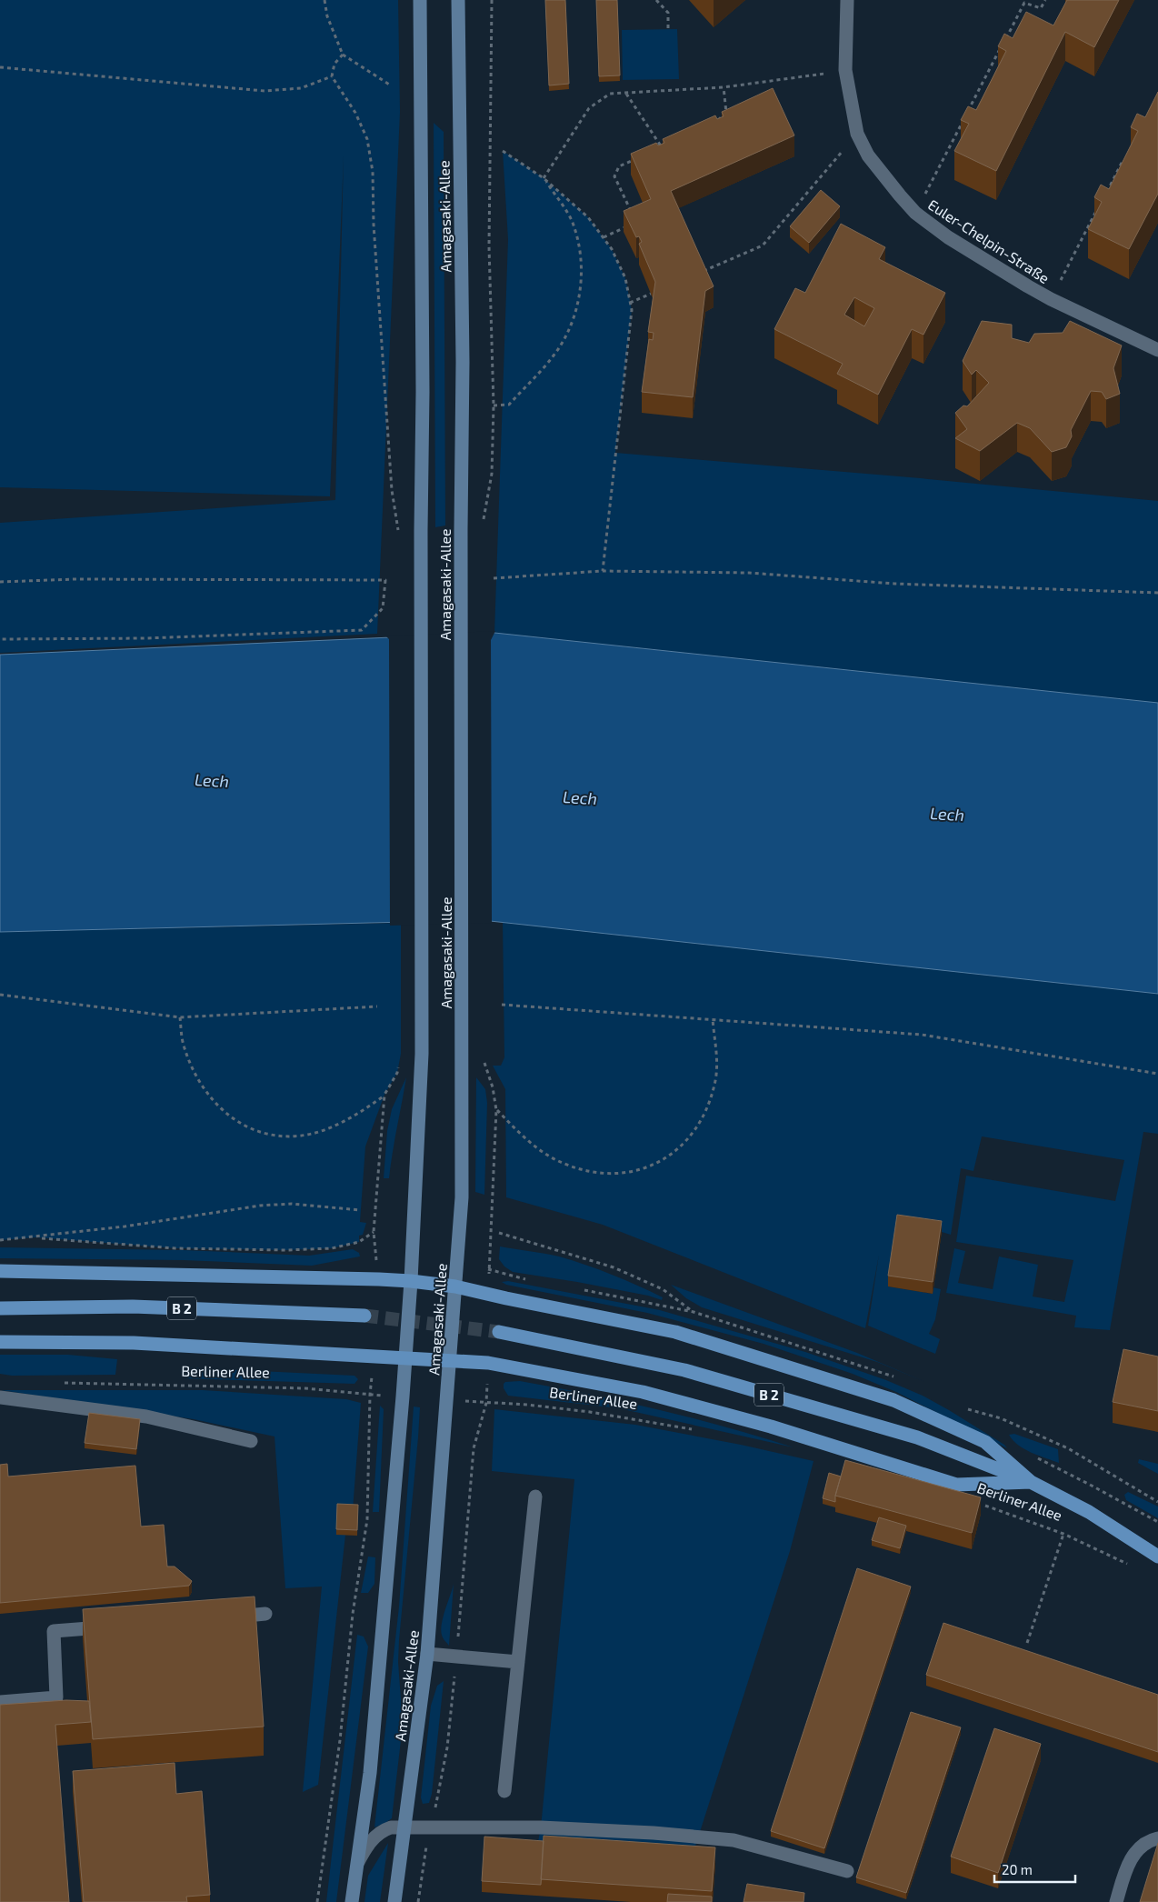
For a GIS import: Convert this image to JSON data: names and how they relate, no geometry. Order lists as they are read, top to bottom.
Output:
{
  "streets": {
    "main road": ["Amagasaki-Allee", "B 2", "Berliner Allee"],
    "street": ["Euler-Chelpin-Straße"]
  },
  "crossings": [
    ["Amagasaki-Allee", "Berliner Allee"]
  ],
  "water": ["Lech"],
  "scale_bar": "20 m"
}
